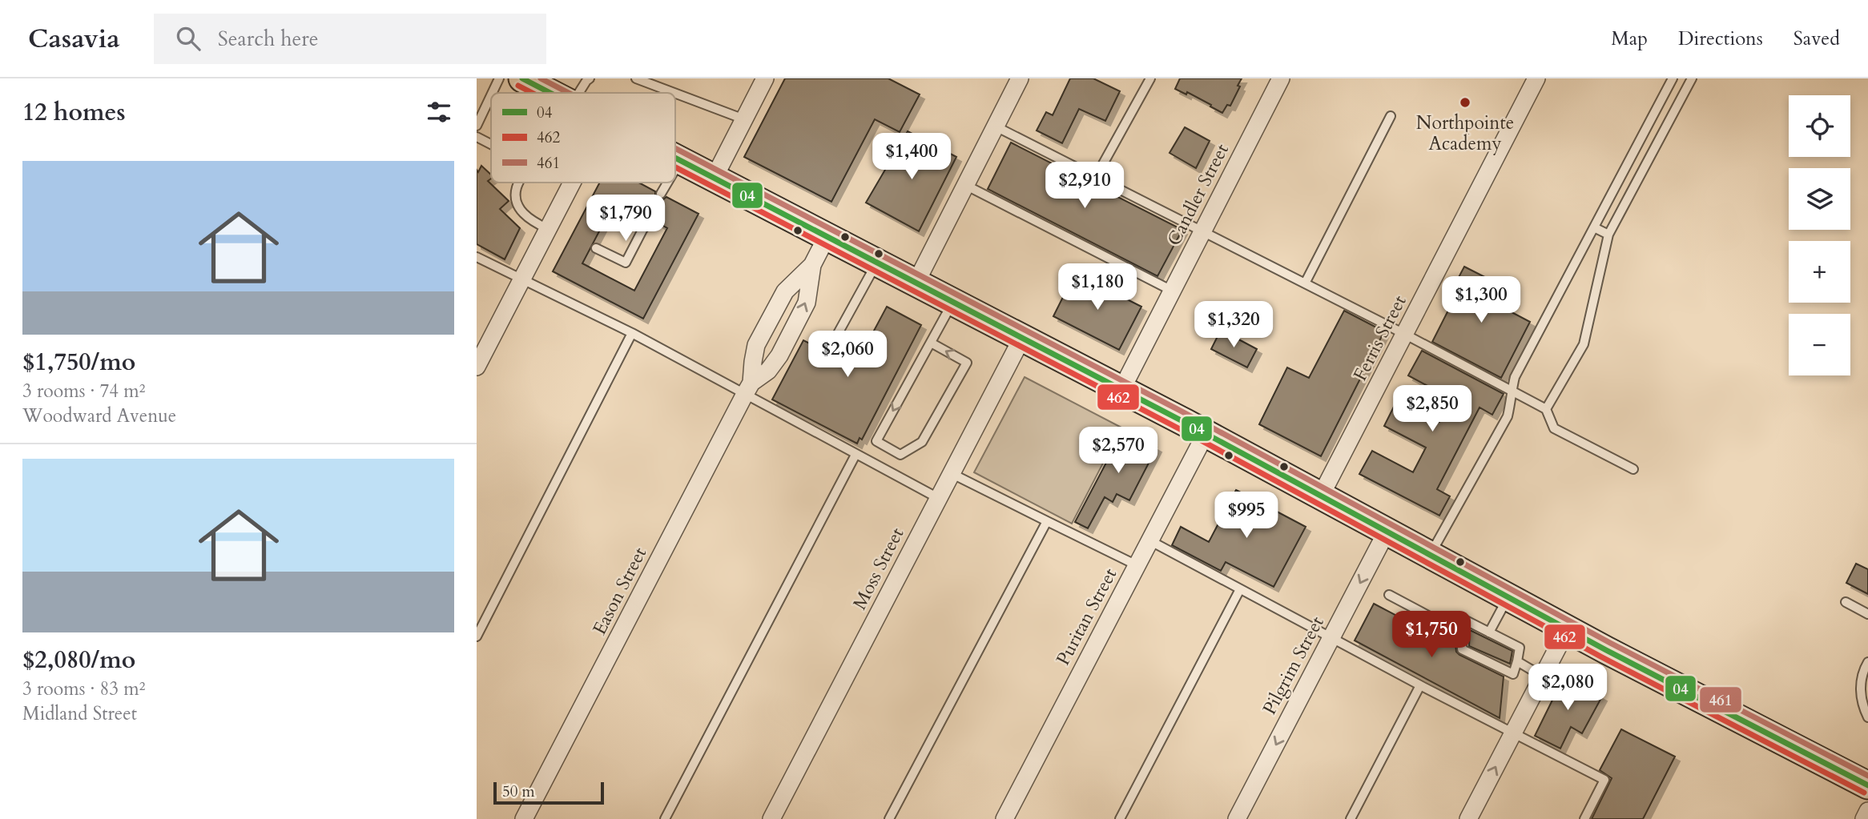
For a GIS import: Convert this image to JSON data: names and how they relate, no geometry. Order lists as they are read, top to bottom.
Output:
{
  "streets": {
    "street": [
      "Candler Street",
      "Ferris Street",
      "Moss Street",
      "Eason Street",
      "Puritan Street",
      "Pilgrim Street"
    ]
  },
  "one_way": ["Pilgrim Street"],
  "places": ["Northpointe Academy"],
  "lines": ["transit line 04", "transit line 461", "transit line 462"],
  "legend": ["04", "462", "461"],
  "scale_bar": "50 m",
  "page": {
    "header": "Casavia",
    "search": "Search here",
    "nav": ["Map", "Directions", "Saved"],
    "heading": "12 homes",
    "map_buttons": ["+", "−"],
    "price": [
      "$1,400",
      "$2,910",
      "$1,790",
      "$1,180",
      "$1,300",
      "$1,320",
      "$2,060",
      "$2,850",
      "$2,570",
      "$995",
      "$1,750",
      "$2,080"
    ],
    "list": [
      {
        "name": "$1,750/mo",
        "note": "3 rooms · 74 m² · Woodward Avenue"
      },
      {
        "name": "$2,080/mo",
        "note": "3 rooms · 83 m² · Midland Street"
      }
    ],
    "scale": "50 m"
  }
}
